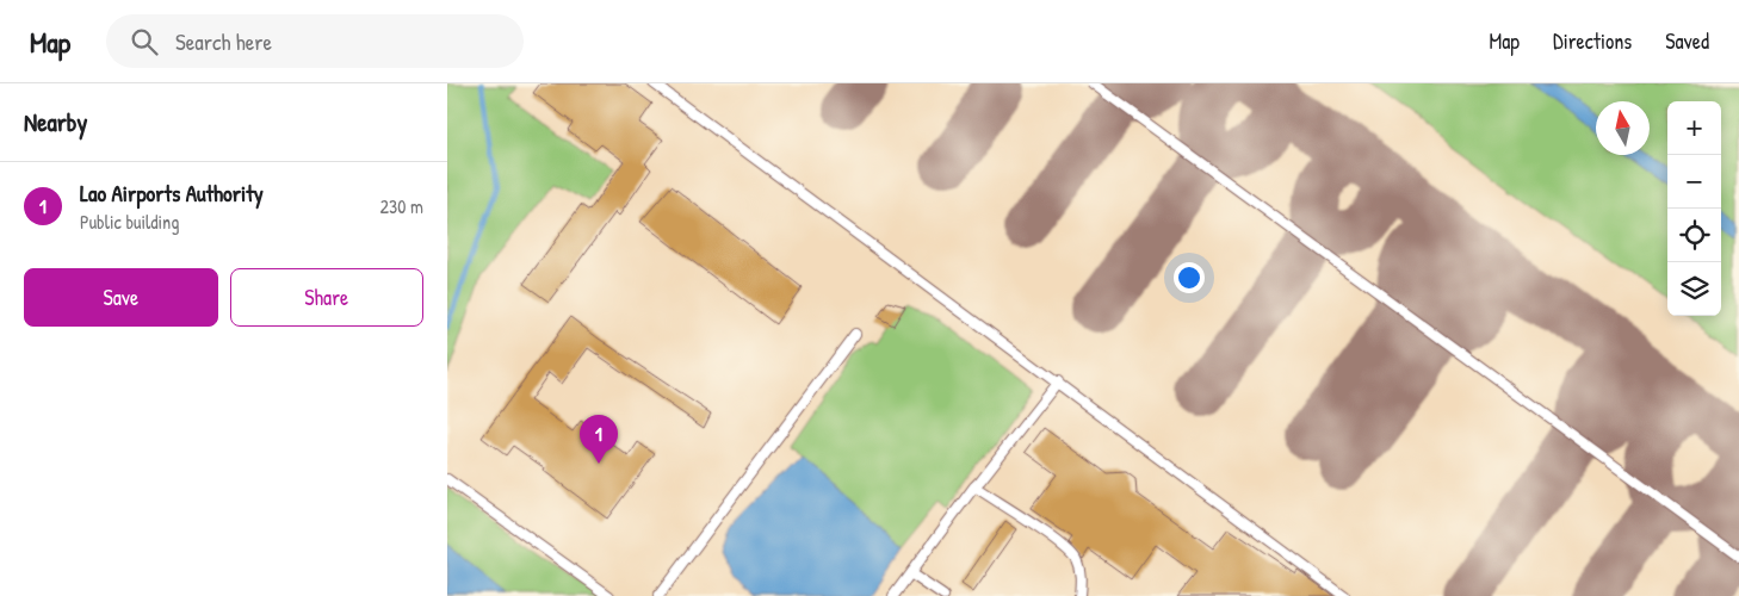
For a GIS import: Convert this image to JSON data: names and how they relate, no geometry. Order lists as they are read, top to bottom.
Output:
{
  "north": "top",
  "page": {
    "header": "Map",
    "search": "Search here",
    "nav": ["Map", "Directions", "Saved"],
    "heading": "Nearby",
    "map_buttons": ["+", "−"],
    "list": [
      {
        "mark": "1",
        "name": "Lao Airports Authority",
        "note": "Public building",
        "value": "230 m"
      }
    ],
    "buttons": ["Save", "Share"],
    "pins": "1"
  }
}
